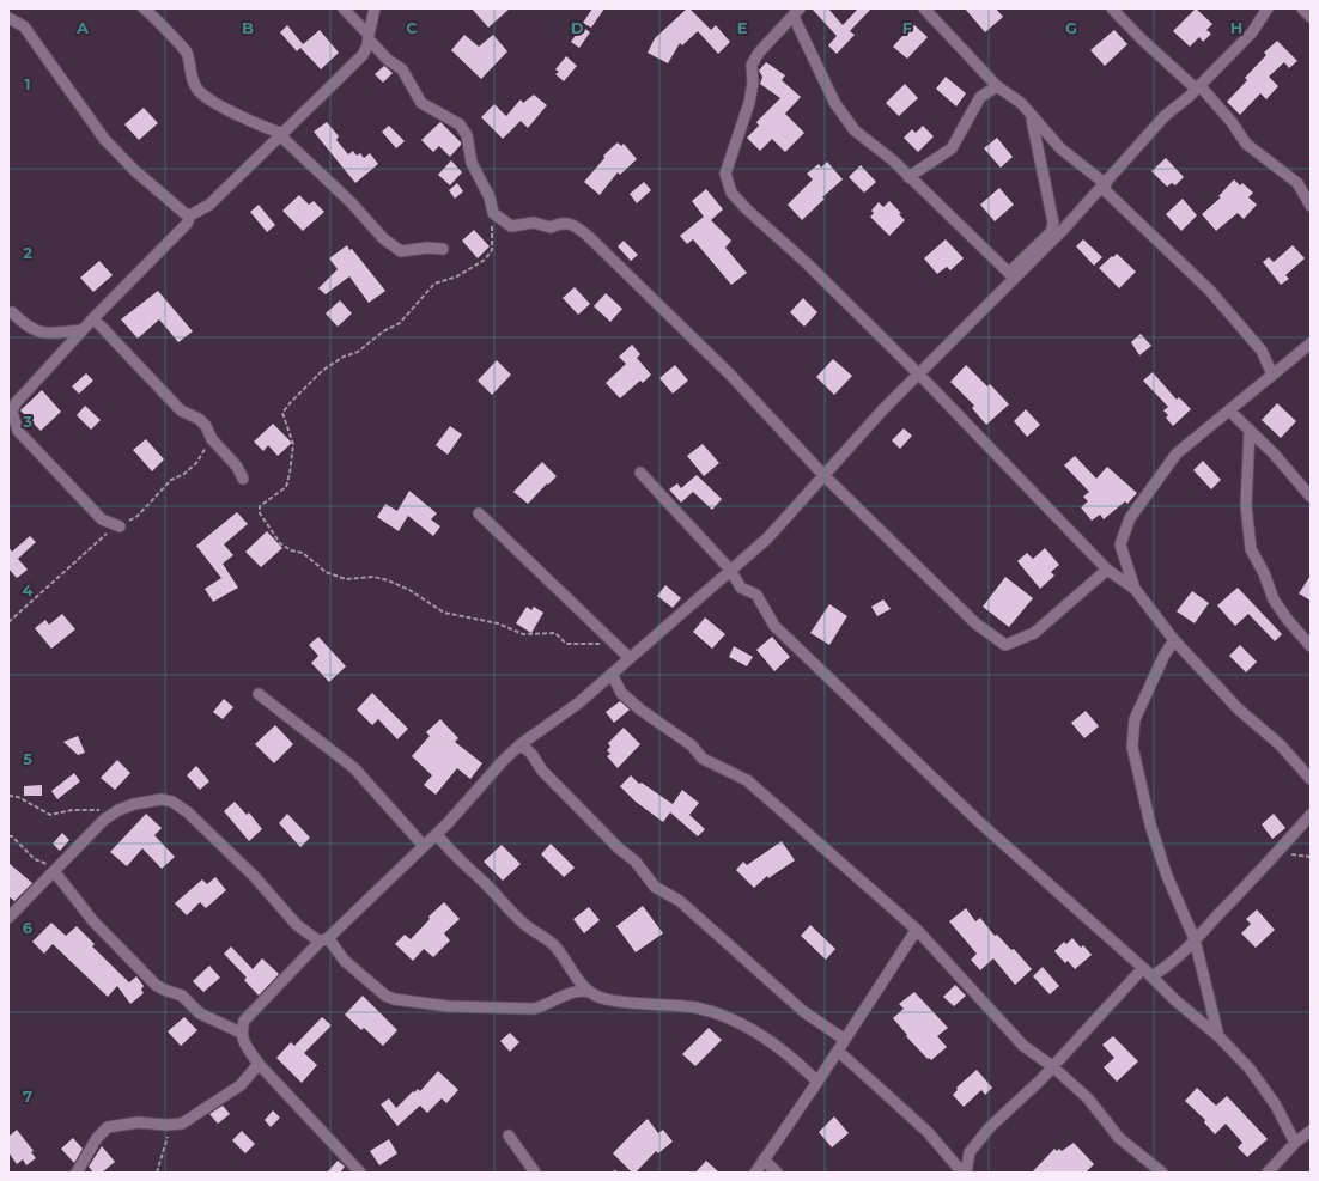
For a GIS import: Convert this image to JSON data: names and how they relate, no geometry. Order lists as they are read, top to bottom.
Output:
{
  "grid": {
    "columns": [
      "A",
      "B",
      "C",
      "D",
      "E",
      "F",
      "G",
      "H"
    ],
    "rows": [
      "1",
      "2",
      "3",
      "4",
      "5",
      "6",
      "7"
    ]
  }
}
